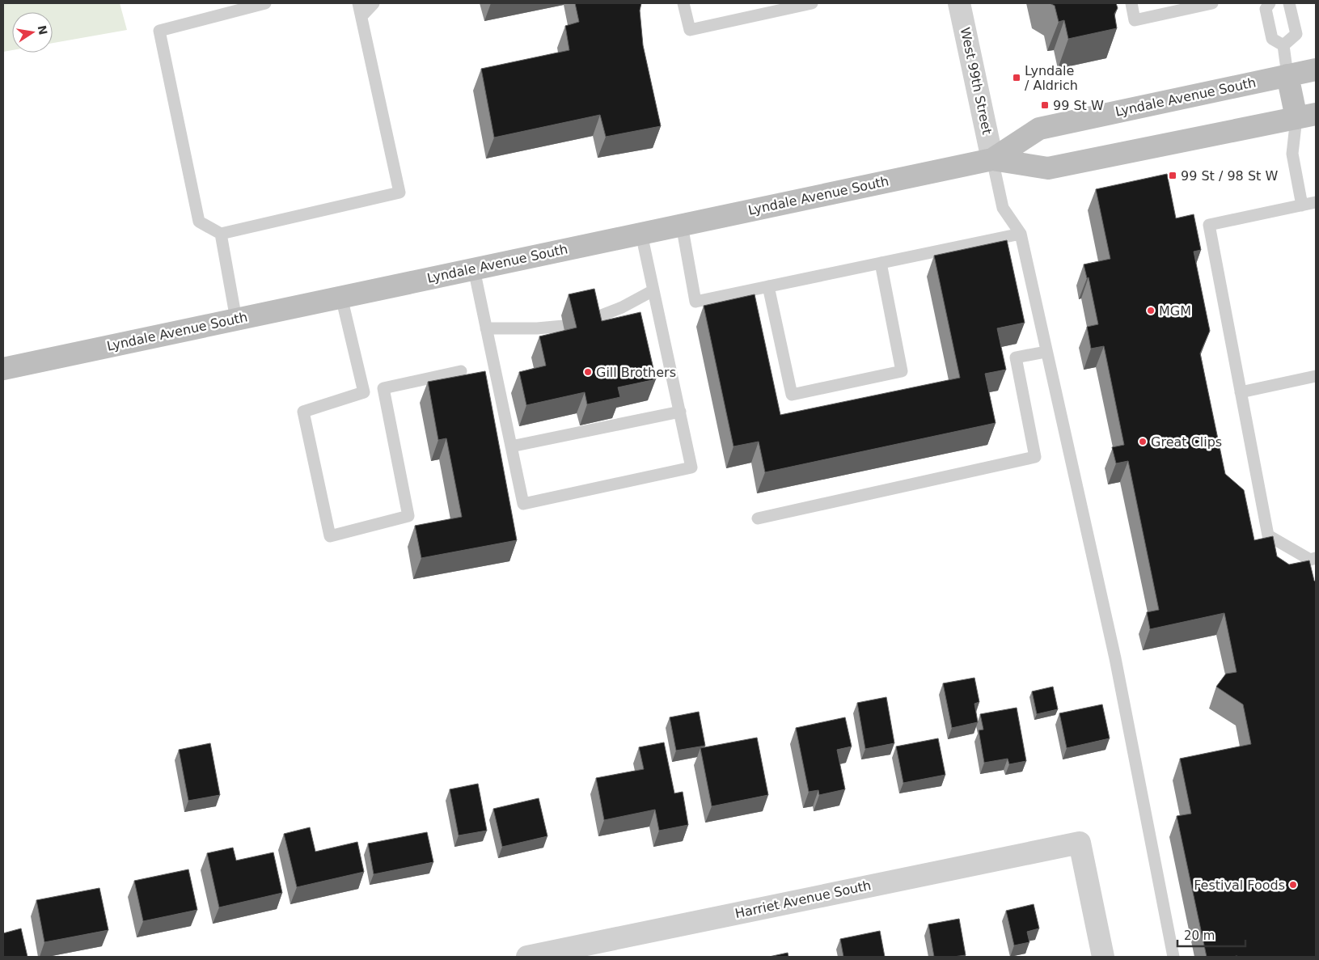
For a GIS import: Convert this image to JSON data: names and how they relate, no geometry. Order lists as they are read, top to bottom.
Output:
{
  "streets": {
    "street": ["West 99th Street", "Lyndale Avenue South", "Harriet Avenue South"]
  },
  "crossings": [
    ["West 99th Street", "Lyndale Avenue South"]
  ],
  "places": {
    "transit": ["Lyndale / Aldrich", "99 St W", "99 St / 98 St W"],
    "other": [
      "MGM",
      "Gill Brothers",
      "Great Clips",
      "Festival Foods"
    ]
  },
  "scale_bar": "20 m",
  "north": "right"
}
